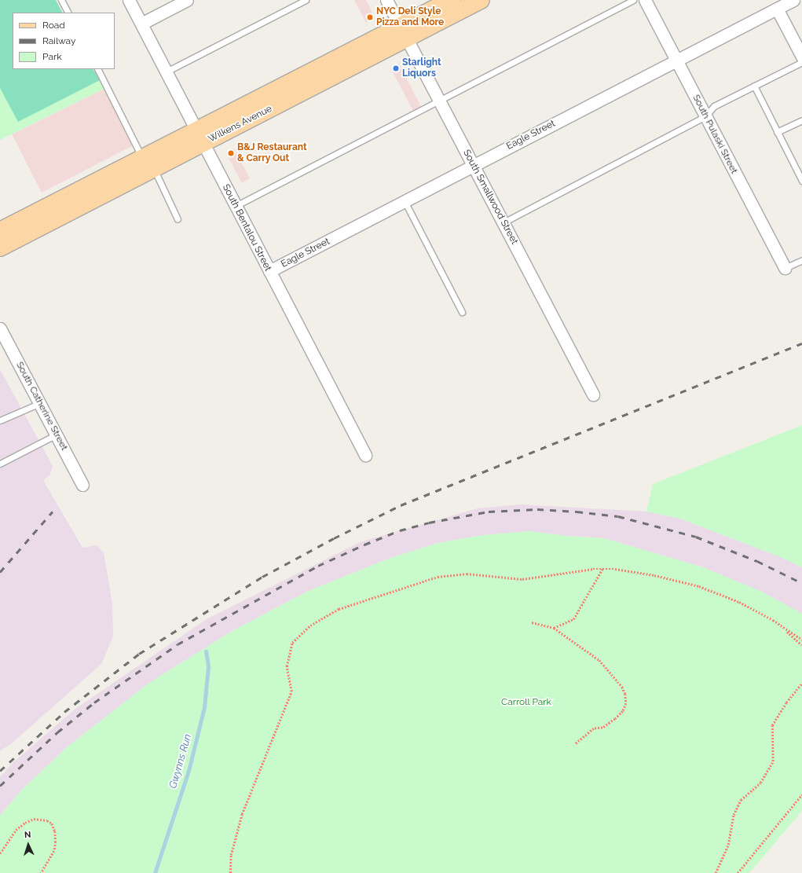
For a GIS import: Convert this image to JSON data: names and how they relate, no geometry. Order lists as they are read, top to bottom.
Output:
{
  "streets": {
    "main road": ["Wilkens Avenue"],
    "street": [
      "South Pulaski Street",
      "Eagle Street",
      "South Smallwood Street",
      "South Bentalou Street",
      "South Catherine Street"
    ]
  },
  "crossings": [
    ["Wilkens Avenue", "South Smallwood Street"],
    ["Wilkens Avenue", "South Bentalou Street"],
    ["South Pulaski Street", "Eagle Street"],
    ["Eagle Street", "South Smallwood Street"],
    ["Eagle Street", "South Bentalou Street"]
  ],
  "water": ["Gwynns Run"],
  "parks": ["Carroll Park"],
  "places": ["NYC Deli Style Pizza and More", "Starlight Liquors", "B&J Restaurant & Carry Out"],
  "legend": ["Road", "Railway", "Park"],
  "north": "top"
}
